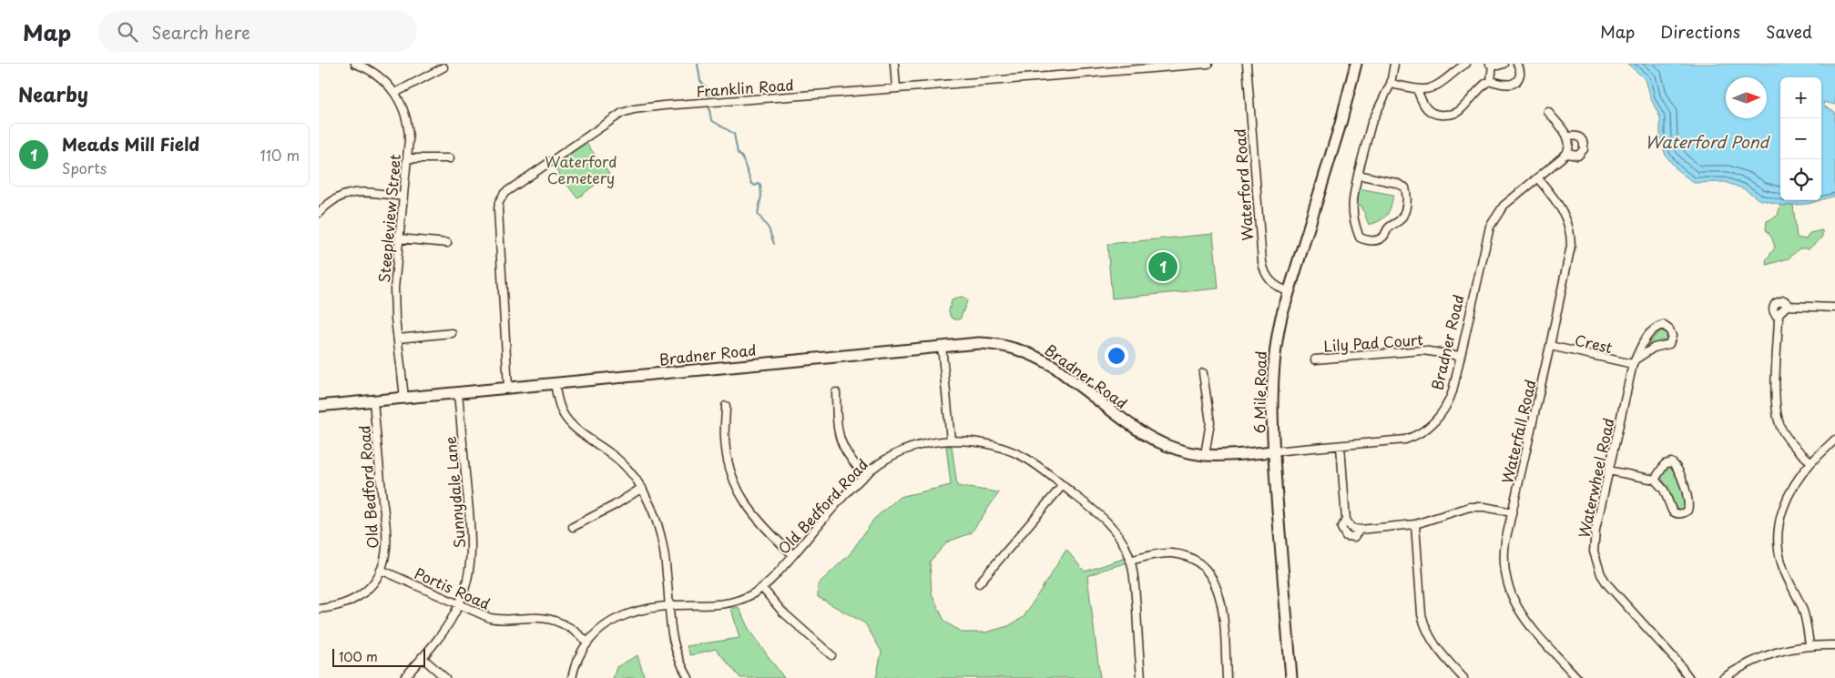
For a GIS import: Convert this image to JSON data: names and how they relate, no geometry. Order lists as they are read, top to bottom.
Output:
{
  "streets": {
    "street": [
      "Franklin Road",
      "Waterford Road",
      "Steepleview Street",
      "Lily Pad Court",
      "Bradner Road",
      "Crest",
      "6 Mile Road",
      "Waterfall Road",
      "Waterwheel Road",
      "Old Bedford Road",
      "Sunnydale Lane",
      "Portis Road"
    ]
  },
  "crossings": [
    ["Franklin Road", "Bradner Road"],
    ["Waterford Road", "6 Mile Road"],
    ["Steepleview Street", "Bradner Road"],
    ["Lily Pad Court", "Bradner Road"],
    ["Bradner Road", "6 Mile Road"],
    ["Bradner Road", "Waterfall Road"],
    ["Bradner Road", "Old Bedford Road"],
    ["Bradner Road", "Sunnydale Lane"],
    ["Crest", "Waterfall Road"],
    ["Crest", "Waterwheel Road"],
    ["Old Bedford Road", "Portis Road"],
    ["Sunnydale Lane", "Portis Road"]
  ],
  "water": ["Waterford Pond"],
  "parks": ["Waterford Cemetery"],
  "scale_bar": "100 m",
  "north": "right",
  "page": {
    "header": "Map",
    "search": "Search here",
    "nav": ["Map", "Directions", "Saved"],
    "heading": "Nearby",
    "map_buttons": ["+", "−"],
    "list": [
      {
        "mark": "1",
        "name": "Meads Mill Field",
        "note": "Sports",
        "value": "110 m"
      }
    ],
    "pins": "1",
    "scale": "100 m"
  }
}
